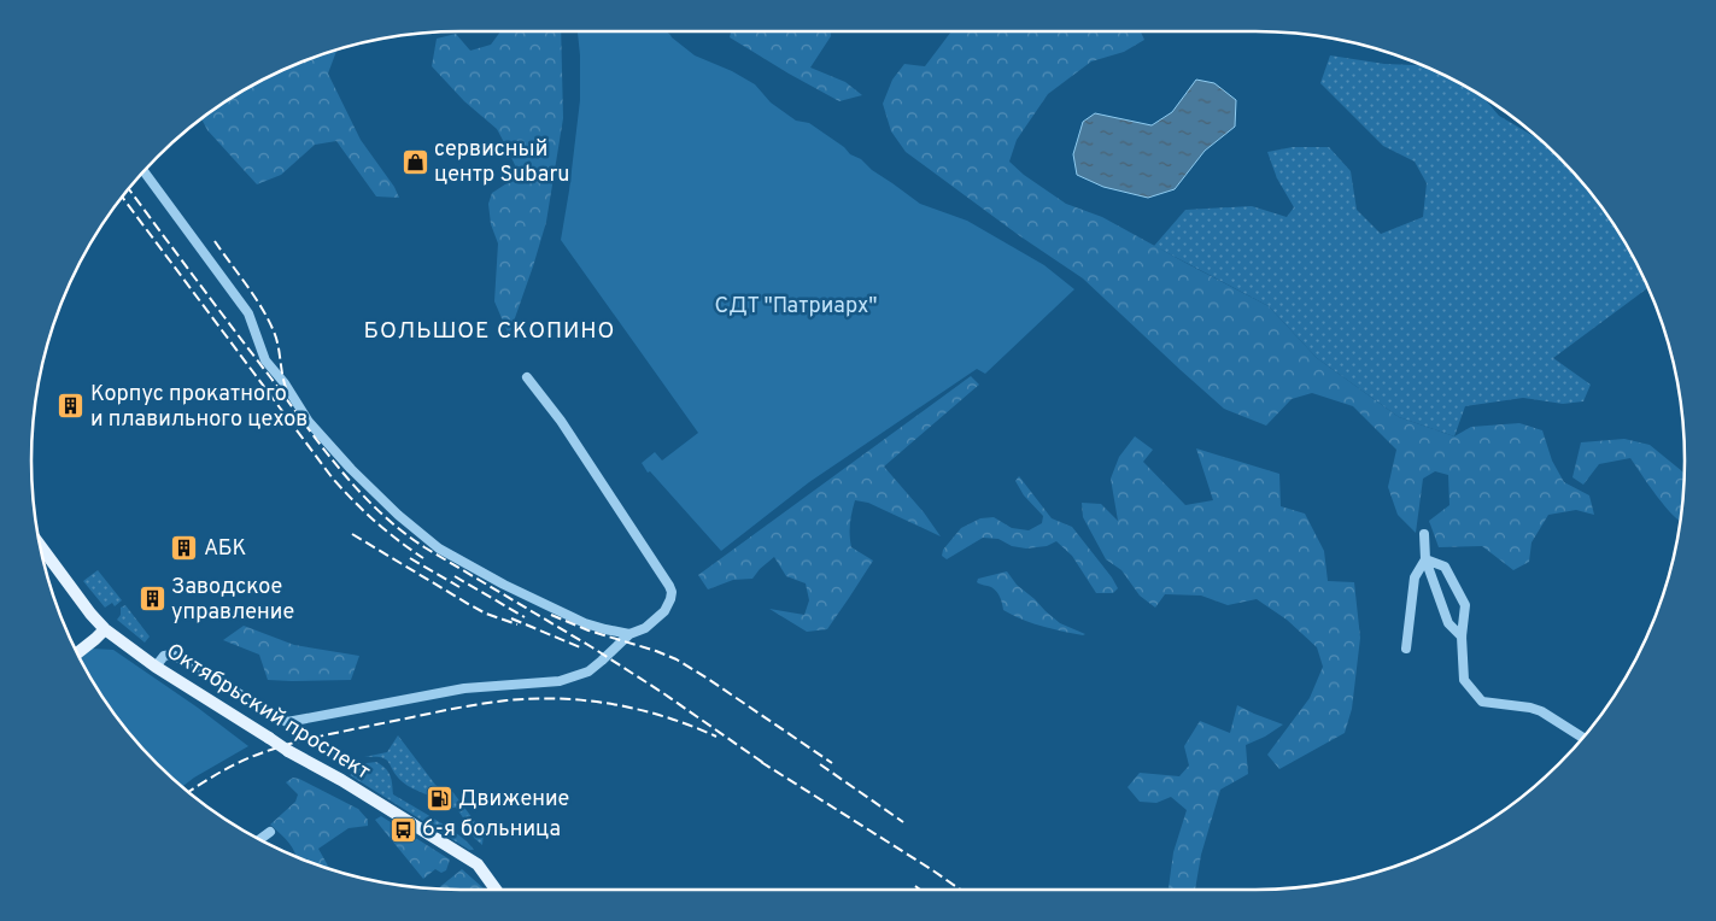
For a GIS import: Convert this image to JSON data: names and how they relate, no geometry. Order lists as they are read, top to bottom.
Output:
{
  "streets": {
    "main road": ["Октябрьский проспект"]
  },
  "districts": ["БОЛЬШОЕ СКОПИНО"],
  "parks": ["СДТ \"Патриарх\""],
  "places": {
    "shop": ["сервисный центр Subaru"],
    "building": ["Корпус прокатного и плавильного цехов", "АБК", "Заводское управление"],
    "fuel station": ["Движение"],
    "bus stop": ["6-я больница"]
  }
}
